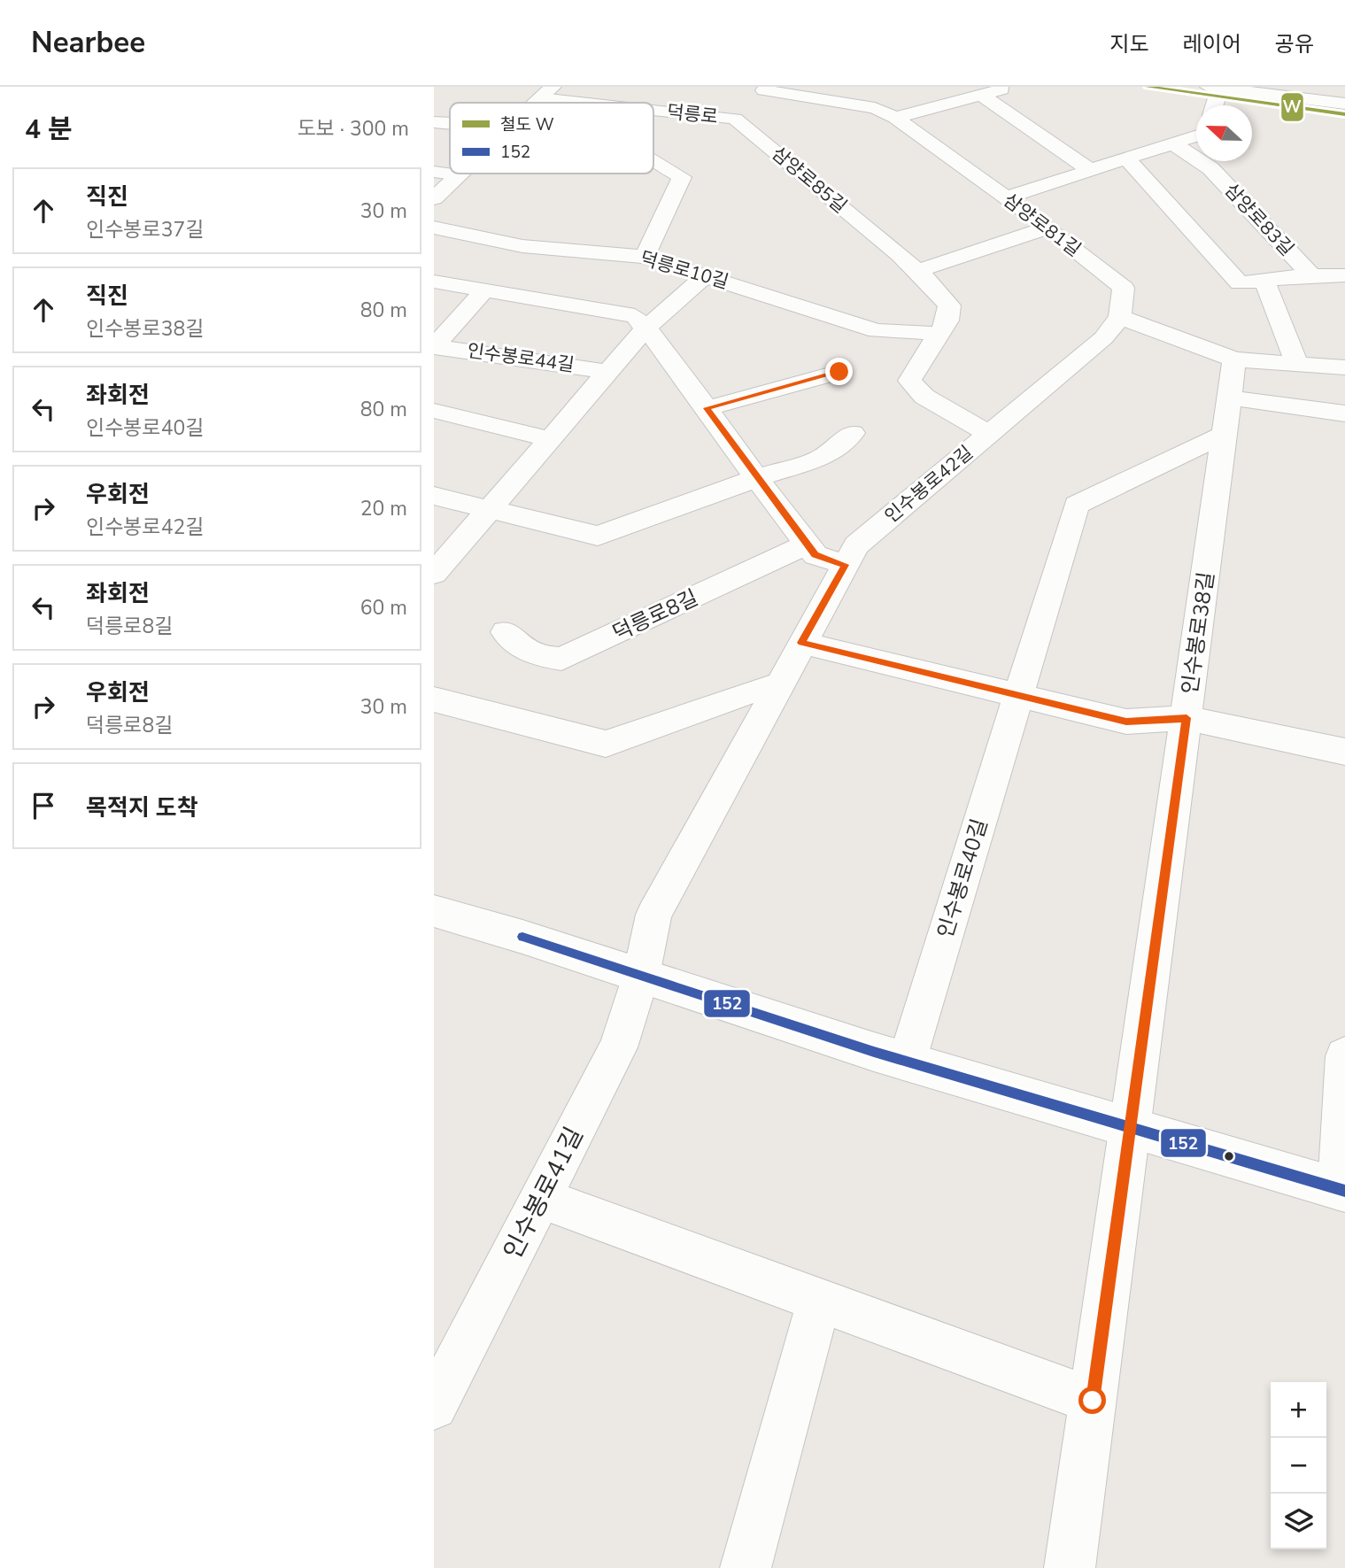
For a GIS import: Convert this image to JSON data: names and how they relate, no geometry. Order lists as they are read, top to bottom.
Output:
{
  "streets": {
    "street": [
      "덕릉로",
      "삼양로85길",
      "삼양로83길",
      "삼양로81길",
      "덕릉로10길",
      "인수봉로44길",
      "인수봉로42길",
      "덕릉로8길",
      "인수봉로38길",
      "인수봉로40길",
      "인수봉로41길"
    ]
  },
  "crossings": [
    ["덕릉로", "삼양로85길"],
    ["삼양로85길", "인수봉로42길"],
    ["삼양로81길", "인수봉로42길"],
    ["덕릉로10길", "인수봉로44길"],
    ["인수봉로42길", "인수봉로41길"],
    ["인수봉로38길", "인수봉로40길"]
  ],
  "lines": ["rail line W", "transit line 152"],
  "legend": ["철도 W", "152"],
  "north": "left",
  "page": {
    "header": "Nearbee",
    "nav": ["지도", "레이어", "공유"],
    "heading": ["4 분", "도보 · 300 m"],
    "list": [
      ["직진", "인수봉로37길", "30 m"],
      ["직진", "인수봉로38길", "80 m"],
      ["좌회전", "인수봉로40길", "80 m"],
      ["우회전", "인수봉로42길", "20 m"],
      ["좌회전", "덕릉로8길", "60 m"],
      ["우회전", "덕릉로8길", "30 m"],
      "목적지 도착"
    ],
    "map_buttons": ["+", "−"]
  }
}
